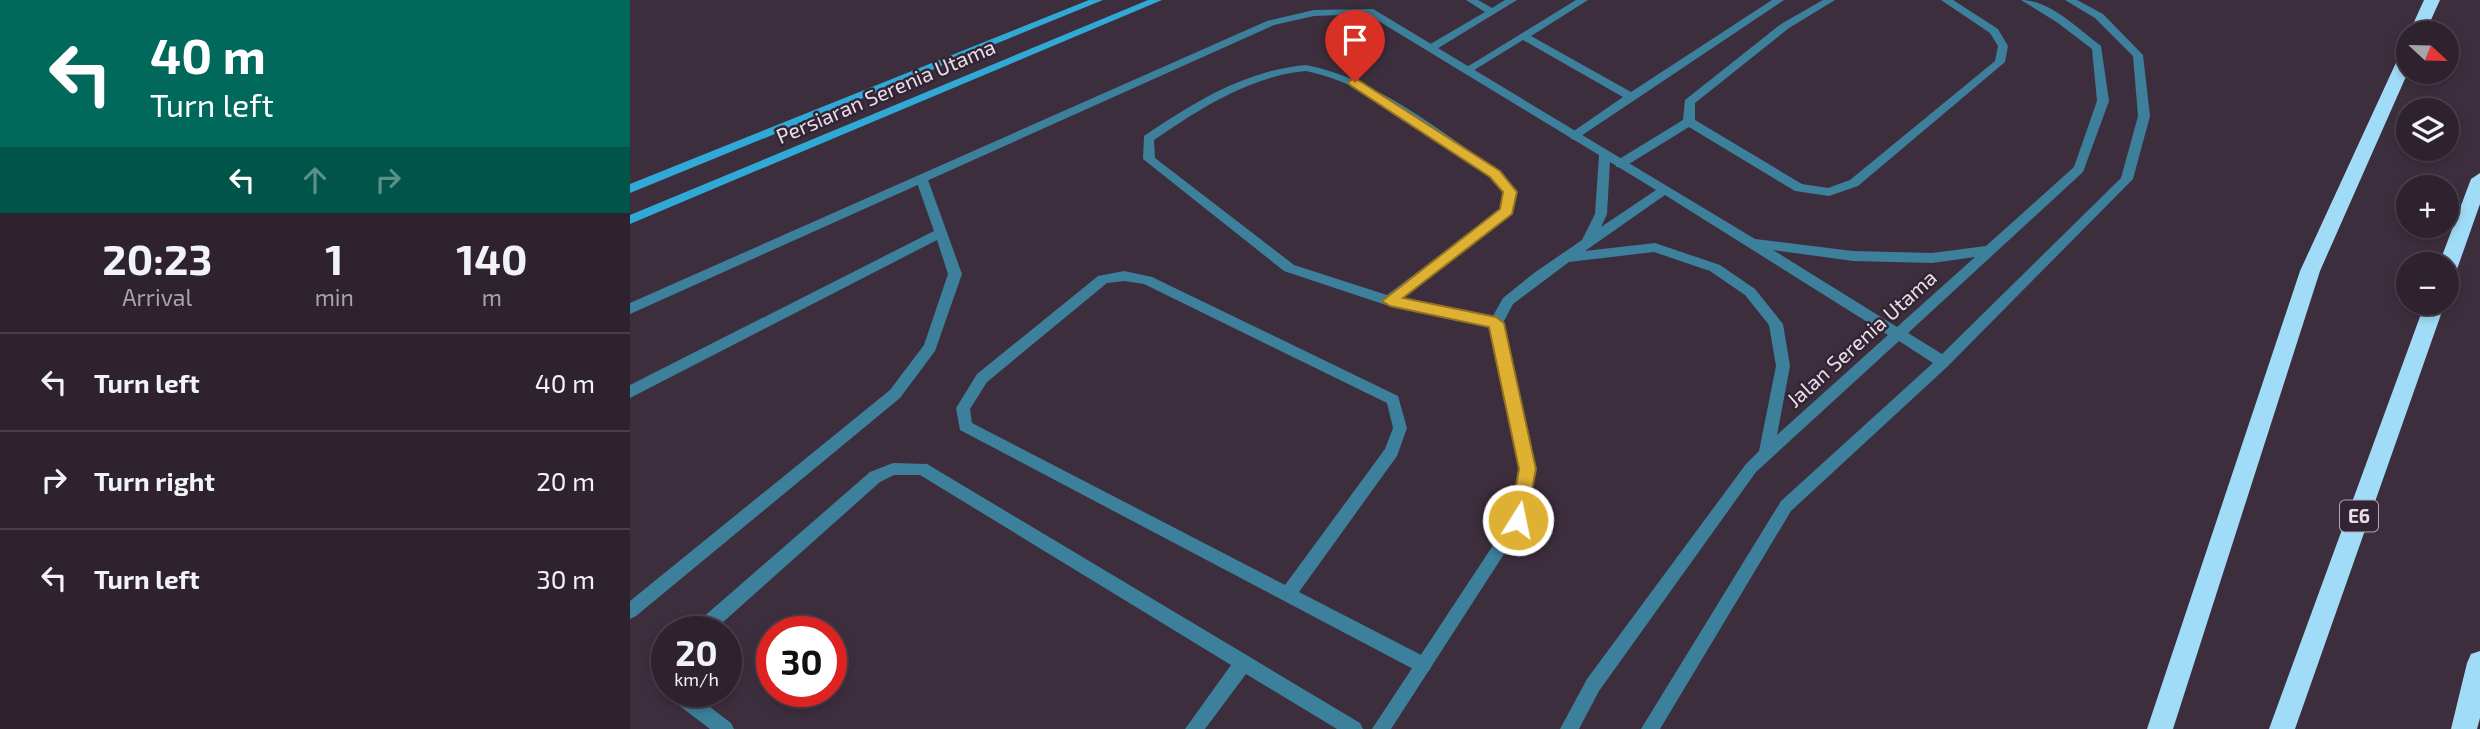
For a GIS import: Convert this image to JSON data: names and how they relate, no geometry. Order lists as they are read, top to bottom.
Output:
{
  "streets": {
    "highway": ["E6"],
    "street": ["Persiaran Serenia Utama", "Jalan Serenia Utama"]
  },
  "north": "right",
  "page": {
    "turn": ["40 m", "Turn left"],
    "map_buttons": ["+", "−"],
    "eta": [
      "20:23",
      "Arrival",
      "1",
      "min",
      "140",
      "m"
    ],
    "list": [
      {
        "name": "Turn left",
        "value": "40 m"
      },
      {
        "name": "Turn right",
        "value": "20 m"
      },
      {
        "name": "Turn left",
        "value": "30 m"
      }
    ],
    "speed": "20 km/h",
    "limit": "30"
  }
}
